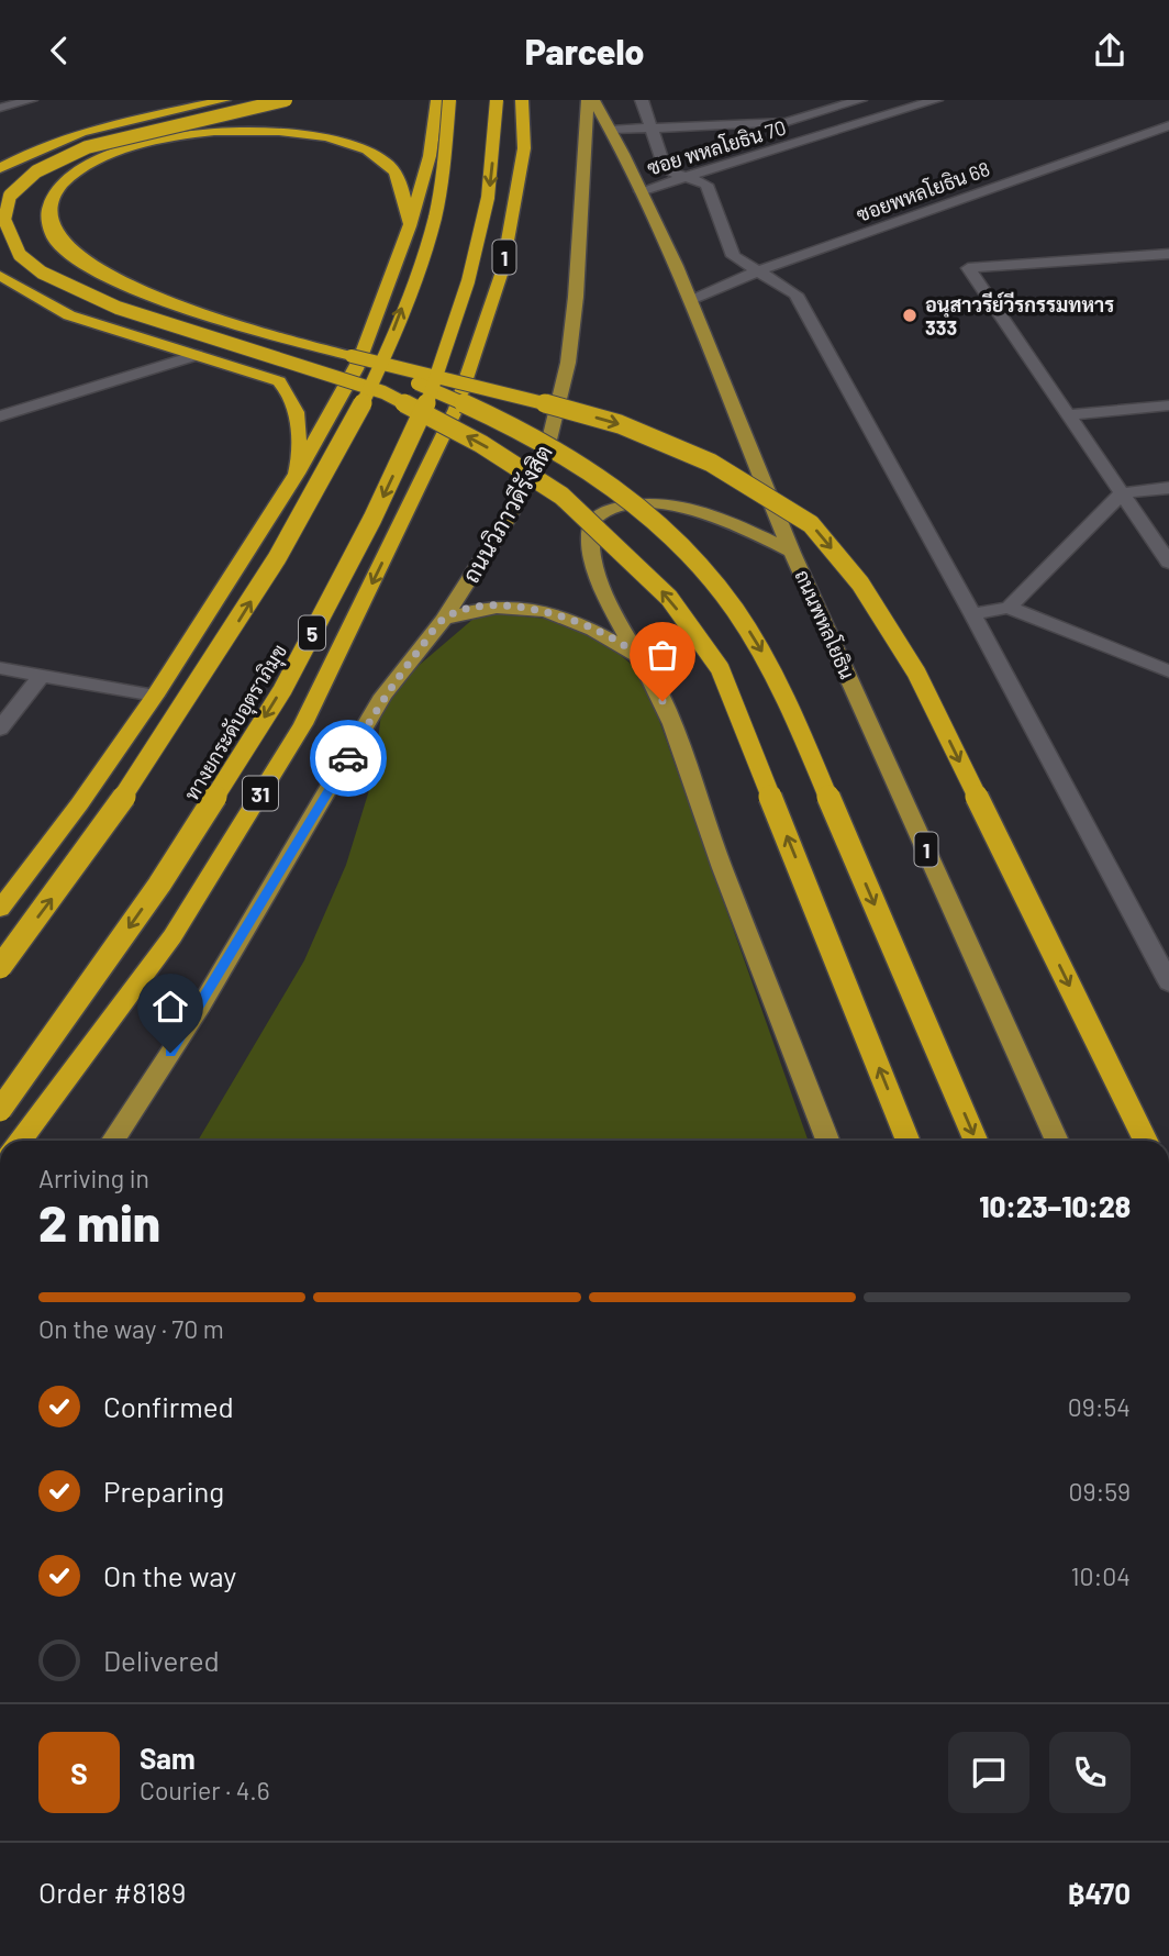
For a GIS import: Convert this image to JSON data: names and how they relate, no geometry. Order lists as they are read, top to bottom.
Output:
{
  "streets": {
    "highway": [
      "1",
      "5",
      "ทางยกระดับอุตราภิมุข",
      "31"
    ],
    "main road": ["ถนนวิภาวดีรังสิต", "ถนนพหลโยธิน"],
    "street": ["ซอย พหลโยธิน 70", "ซอยพหลโยธิน 68"]
  },
  "crossings": [
    ["ซอย พหลโยธิน 70", "ถนนพหลโยธิน"],
    ["ซอยพหลโยธิน 68", "ถนนพหลโยธิน"],
    ["1", "31"],
    ["ถนนวิภาวดีรังสิต", "ถนนพหลโยธิน"]
  ],
  "places": ["อนุสาวรีย์วีรกรรมทหาร 333"],
  "page": {
    "header": "Parcelo",
    "heading": ["2 min", "Arriving in", "10:23–10:28"],
    "panel": [
      "Sam",
      "Courier · 4.6",
      "Order #8189",
      "฿470"
    ],
    "bar": "On the way · 70 m",
    "list": [
      ["Confirmed", "09:54"],
      ["Preparing", "09:59"],
      ["On the way", "10:04"],
      "Delivered"
    ],
    "round": "S"
  }
}
